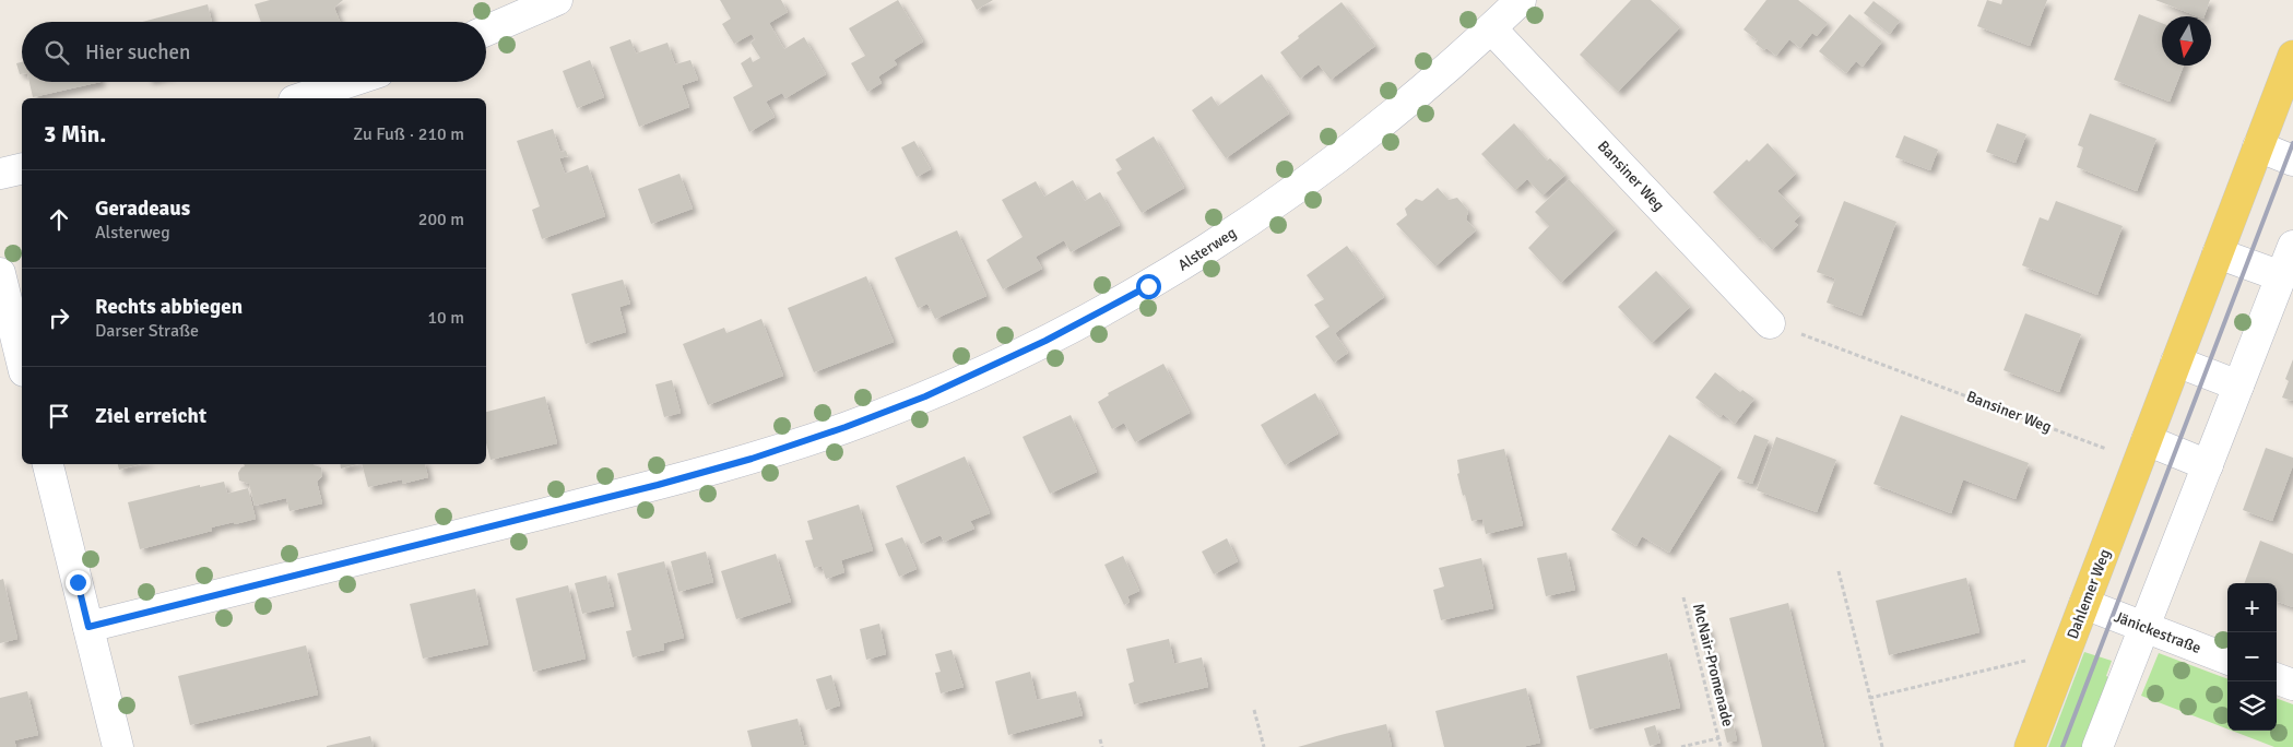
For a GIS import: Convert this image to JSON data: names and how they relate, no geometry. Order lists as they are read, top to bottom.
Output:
{
  "streets": {
    "main road": ["Dahlemer Weg"],
    "street": ["Bansiner Weg", "Alsterweg", "Jänickestraße"],
    "path": ["McNair-Promenade"]
  },
  "crossings": [
    ["Bansiner Weg", "Alsterweg"],
    ["Dahlemer Weg", "Jänickestraße"]
  ],
  "north": "bottom",
  "page": {
    "search": "Hier suchen",
    "heading": ["3 Min.", "Zu Fuß · 210 m"],
    "list": [
      ["Geradeaus", "Alsterweg", "200 m"],
      ["Rechts abbiegen", "Darser Straße", "10 m"],
      "Ziel erreicht"
    ],
    "map_buttons": ["+", "−"]
  }
}
